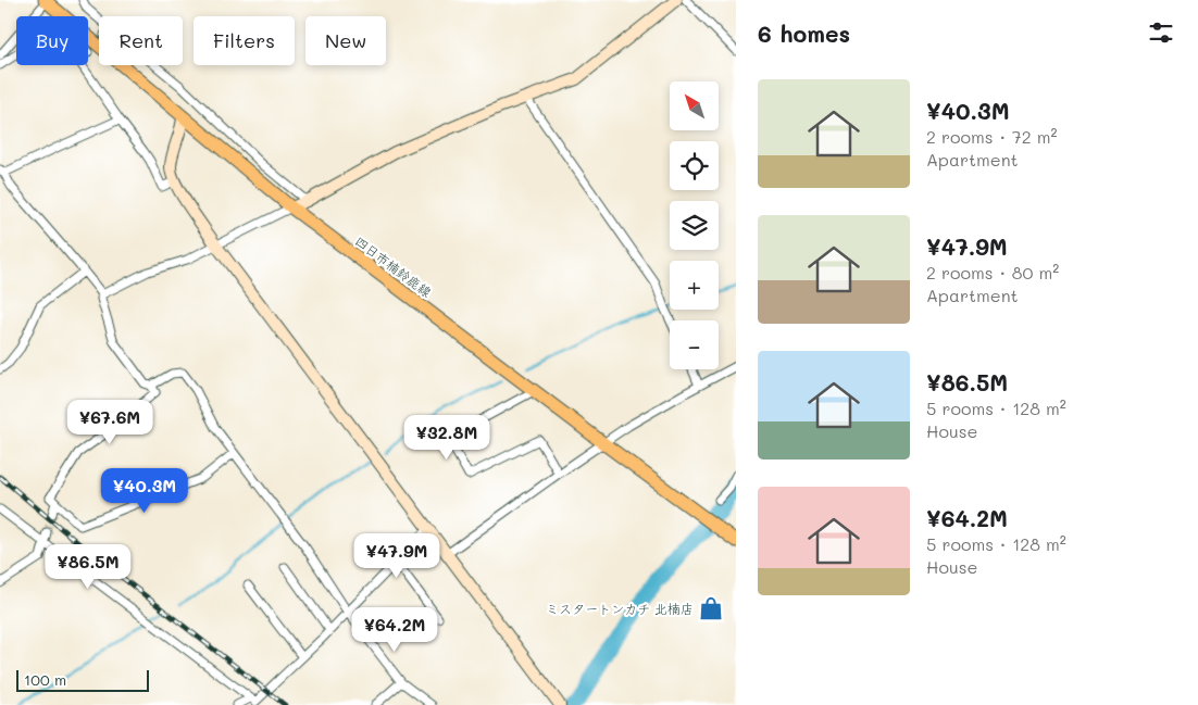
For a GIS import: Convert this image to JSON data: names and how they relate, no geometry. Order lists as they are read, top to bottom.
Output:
{
  "streets": {
    "main road": ["四日市楠鈴鹿線"]
  },
  "places": {
    "shop": ["ミスタートンカチ 北楠店"]
  },
  "scale_bar": "100 m",
  "north": "top left",
  "page": {
    "heading": "6 homes",
    "chip": [
      "Buy",
      "Rent",
      "Filters",
      "New"
    ],
    "list": [
      {
        "name": "¥40.3M",
        "note": "2 rooms · 72 m² · Apartment"
      },
      {
        "name": "¥47.9M",
        "note": "2 rooms · 80 m² · Apartment"
      },
      {
        "name": "¥86.5M",
        "note": "5 rooms · 128 m² · House"
      },
      {
        "name": "¥64.2M",
        "note": "5 rooms · 128 m² · House"
      }
    ],
    "map_buttons": ["+", "−"],
    "price": [
      "¥67.6M",
      "¥32.8M",
      "¥40.3M",
      "¥47.9M",
      "¥86.5M",
      "¥64.2M"
    ],
    "scale": "100 m"
  }
}
